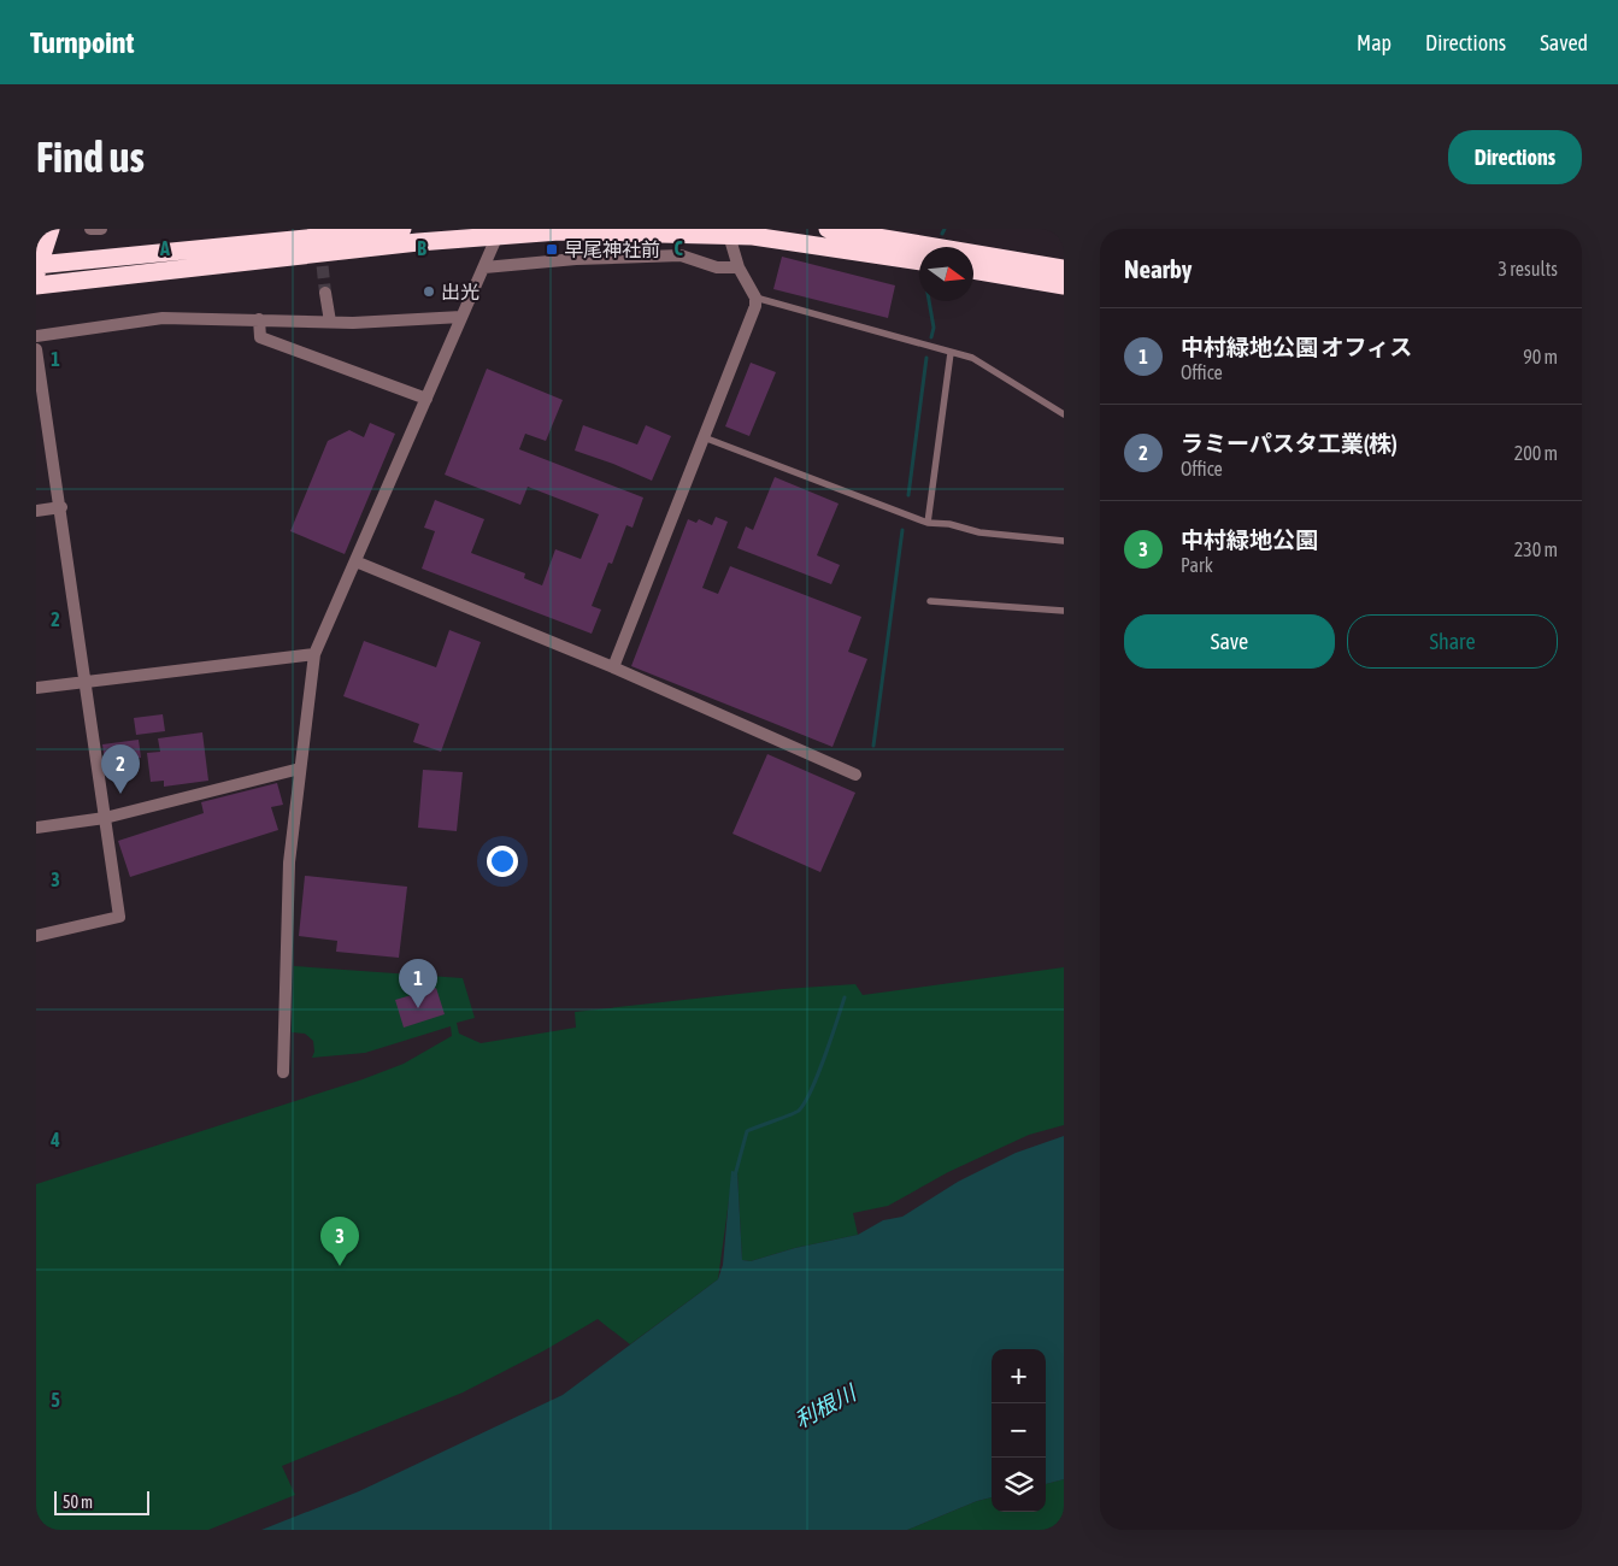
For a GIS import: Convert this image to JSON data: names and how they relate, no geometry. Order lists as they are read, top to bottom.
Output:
{
  "water": ["利根川"],
  "places": {
    "transit": ["早尾神社前"],
    "other": ["出光"]
  },
  "scale_bar": "50 m",
  "north": "right",
  "page": {
    "header": "Turnpoint",
    "nav": ["Map", "Directions", "Saved"],
    "buttons": [
      "Directions",
      ["Save", "Share"]
    ],
    "title": "Find us",
    "heading": ["Nearby", "3 results"],
    "list": [
      {
        "mark": "1",
        "name": "中村緑地公園 オフィス",
        "note": "Office",
        "value": "90 m"
      },
      {
        "mark": "2",
        "name": "ラミーパスタ工業(株)",
        "note": "Office",
        "value": "200 m"
      },
      {
        "mark": "3",
        "name": "中村緑地公園",
        "note": "Park",
        "value": "230 m"
      }
    ],
    "pins": ["2", "1", "3"],
    "map_buttons": ["+", "−"],
    "scale": "50 m"
  },
  "grid": {
    "columns": ["A", "B", "C"],
    "rows": [
      "1",
      "2",
      "3",
      "4",
      "5"
    ]
  }
}
